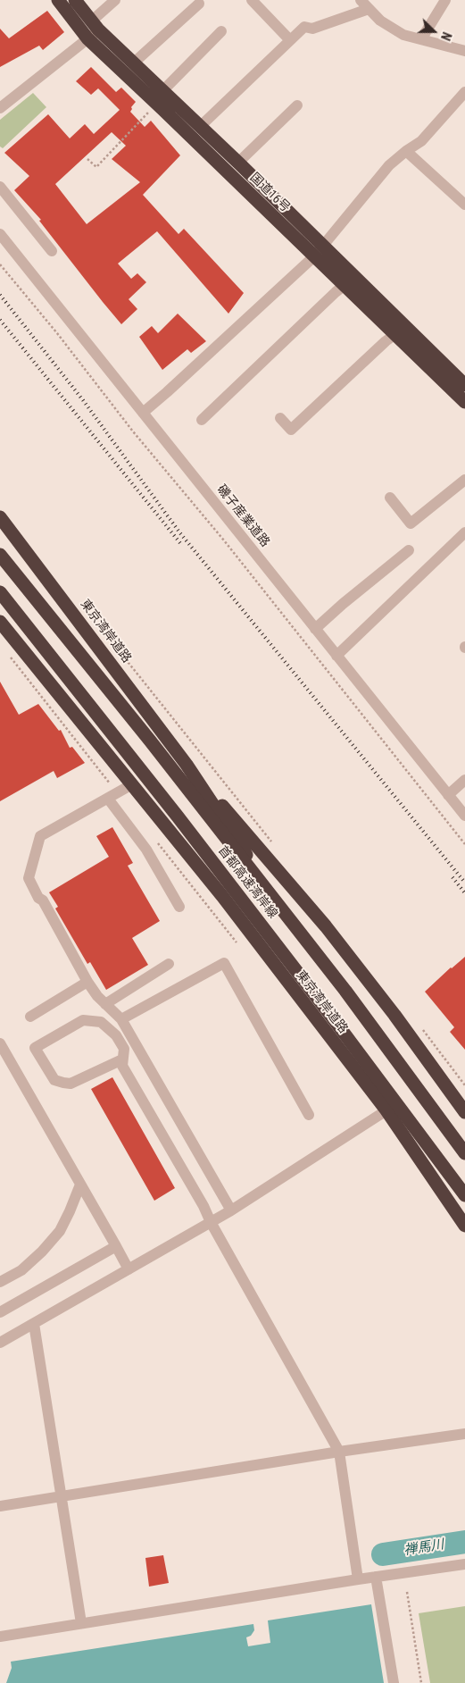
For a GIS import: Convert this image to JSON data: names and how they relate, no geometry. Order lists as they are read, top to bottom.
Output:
{
  "streets": {
    "highway": ["国道16号", "東京湾岸道路", "首都高速湾岸線"],
    "street": ["磯子産業道路"]
  },
  "water": ["禅馬川"],
  "north": "right"
}
